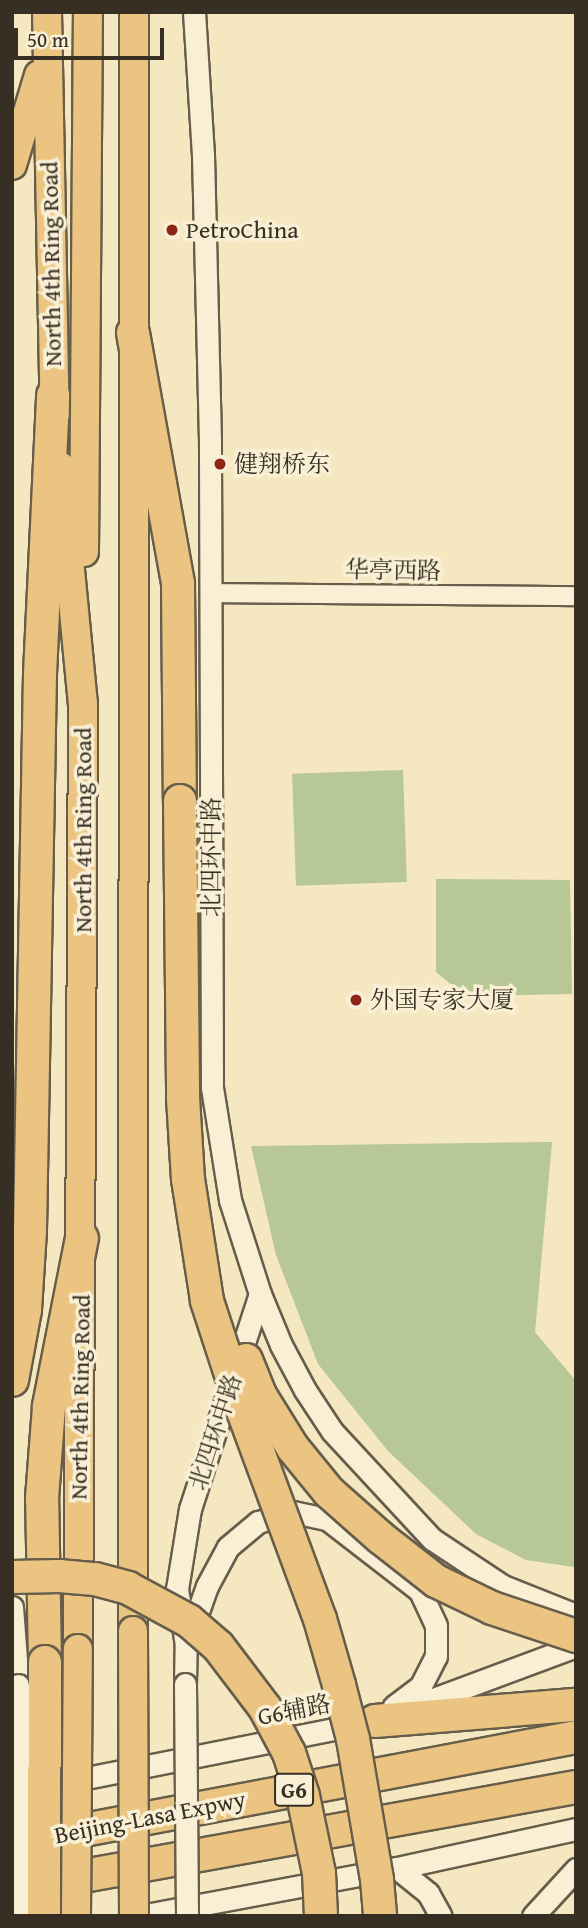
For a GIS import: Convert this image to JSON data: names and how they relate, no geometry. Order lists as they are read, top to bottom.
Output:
{
  "streets": {
    "highway": ["North 4th Ring Road", "G6", "Beijing-Lasa Expwy"],
    "street": ["华亭西路", "北四环中路", "G6辅路"]
  },
  "crossings": [
    ["华亭西路", "北四环中路"]
  ],
  "places": ["PetroChina", "健翔桥东", "外国专家大厦"],
  "scale_bar": "50 m"
}
